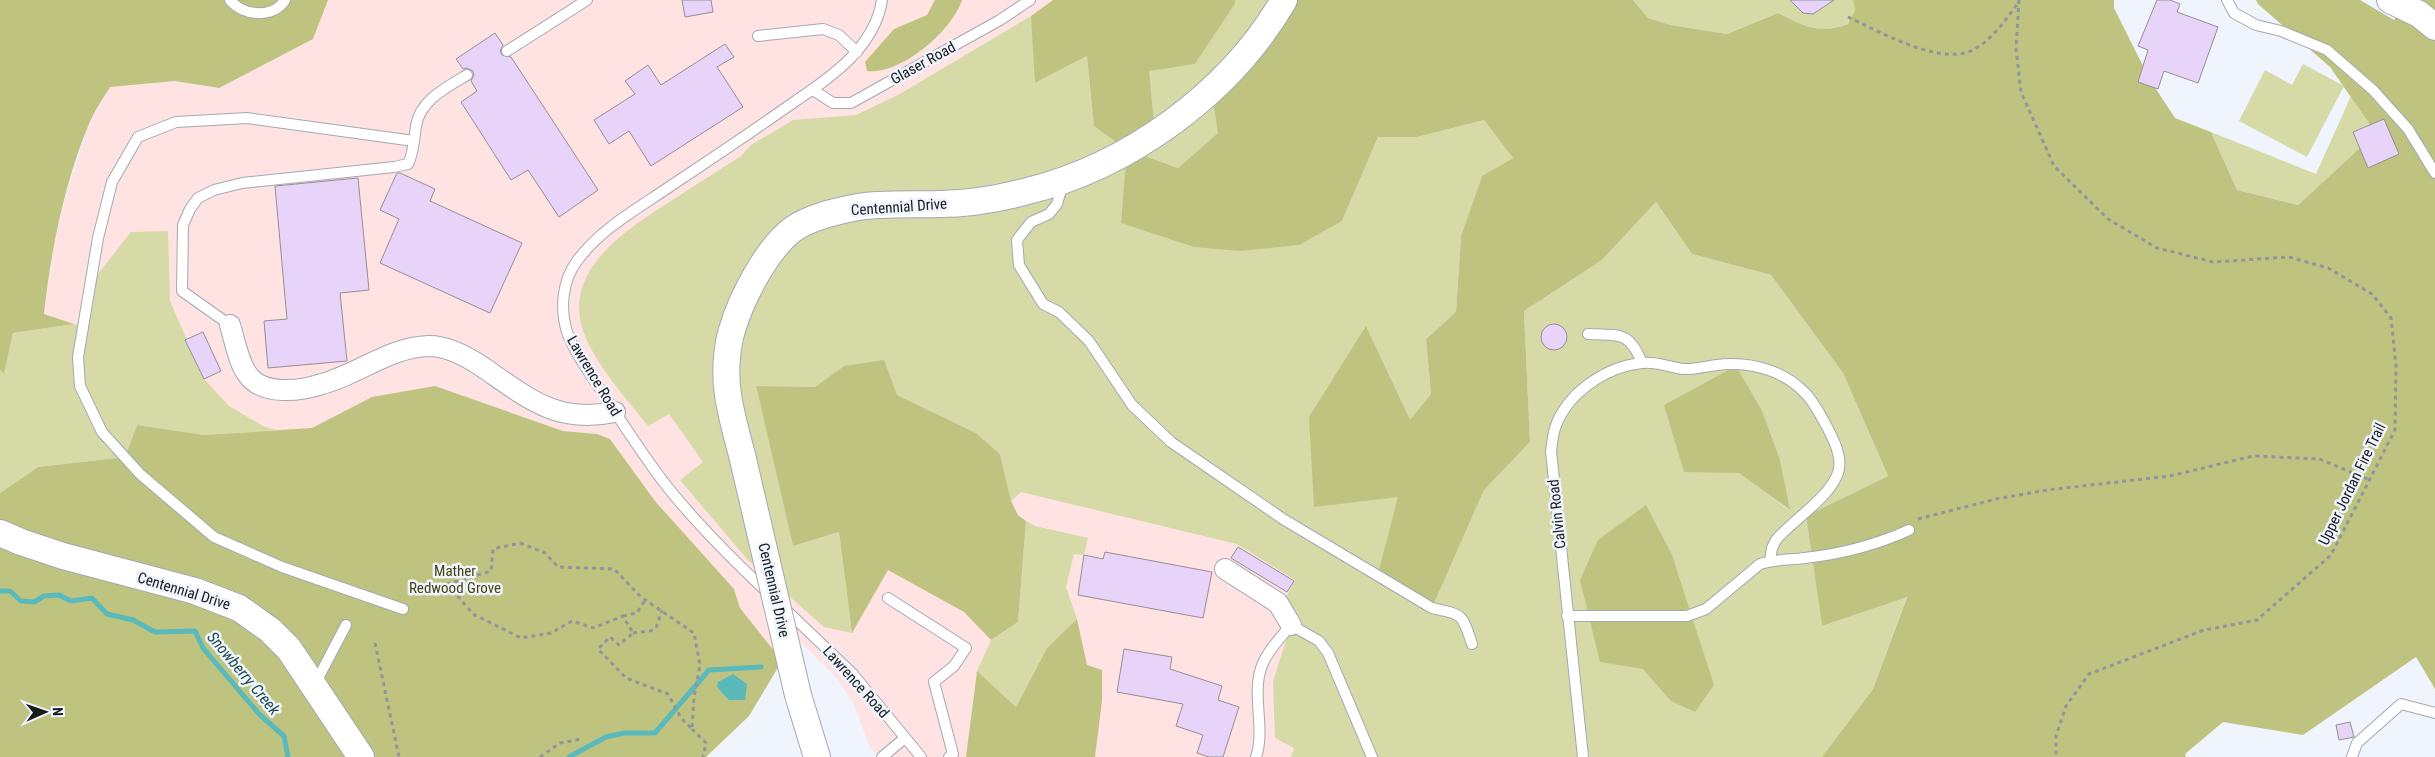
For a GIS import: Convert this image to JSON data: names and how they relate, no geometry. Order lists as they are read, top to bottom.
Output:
{
  "streets": {
    "street": ["Centennial Drive"],
    "lane": ["Glaser Road", "Lawrence Road", "Calvin Road"],
    "path": ["Upper Jordan Fire Trail"]
  },
  "crossings": [
    ["Glaser Road", "Lawrence Road"]
  ],
  "water": ["Snowberry Creek"],
  "parks": ["Mather Redwood Grove"],
  "north": "right"
}
